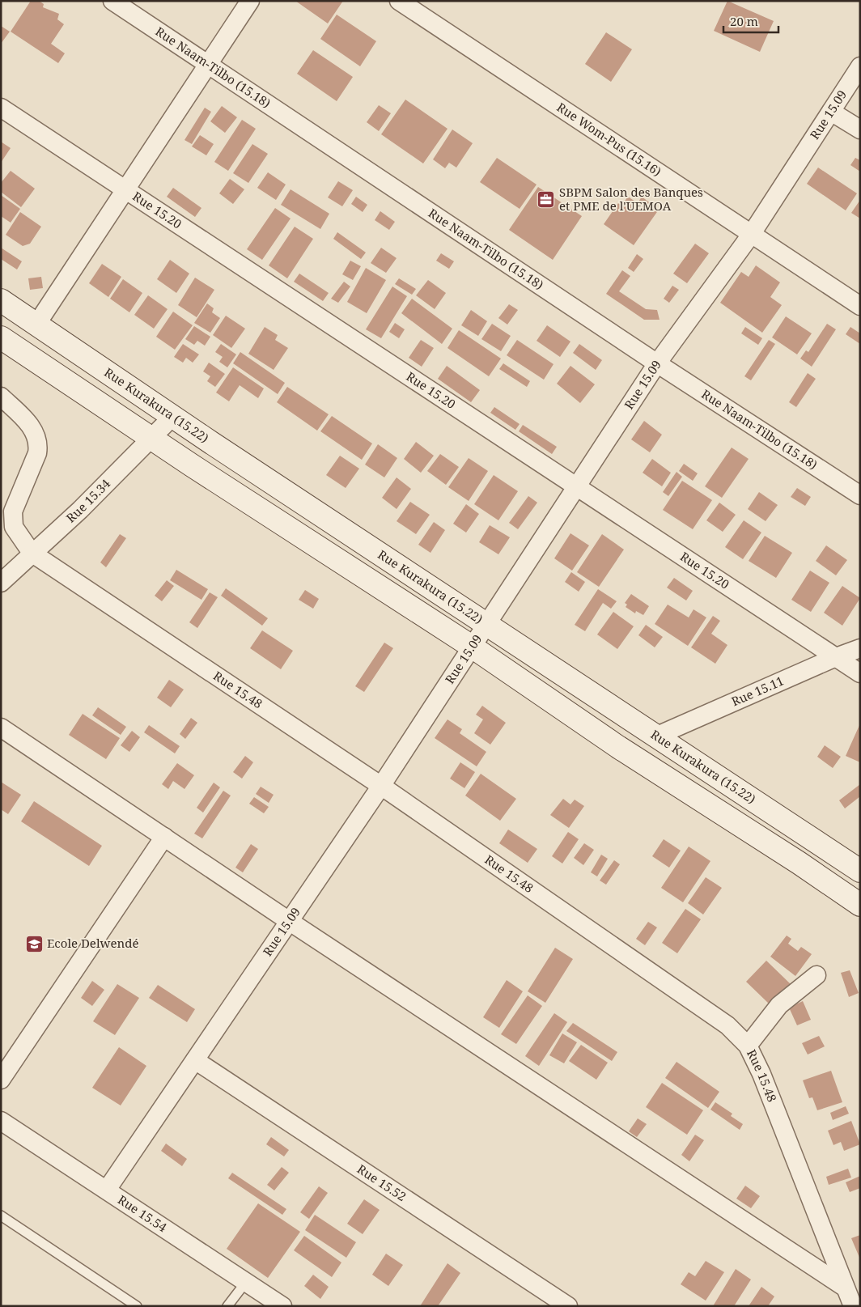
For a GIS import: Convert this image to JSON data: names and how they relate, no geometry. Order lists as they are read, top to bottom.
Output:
{
  "streets": {
    "main road": ["Rue Kurakura (15.22)"],
    "street": [
      "Rue Naam-Tilbo (15.18)",
      "Rue 15.09",
      "Rue Wom-Pus (15.16)",
      "Rue 15.20",
      "Rue 15.34",
      "Rue 15.48",
      "Rue 15.11",
      "Rue 15.52",
      "Rue 15.54"
    ]
  },
  "crossings": [
    ["Rue Naam-Tilbo (15.18)", "Rue 15.09"],
    ["Rue 15.09", "Rue Wom-Pus (15.16)"],
    ["Rue 15.09", "Rue 15.20"],
    ["Rue 15.09", "Rue Kurakura (15.22)"],
    ["Rue 15.09", "Rue 15.48"],
    ["Rue 15.09", "Rue 15.52"],
    ["Rue 15.09", "Rue 15.54"],
    ["Rue 15.20", "Rue 15.11"],
    ["Rue Kurakura (15.22)", "Rue 15.34"],
    ["Rue Kurakura (15.22)", "Rue 15.11"],
    ["Rue 15.34", "Rue 15.48"]
  ],
  "places": {
    "office": ["SBPM Salon des Banques et PME de l'UEMOA"],
    "school or university": ["Ecole Delwendé"]
  },
  "scale_bar": "20 m"
}
